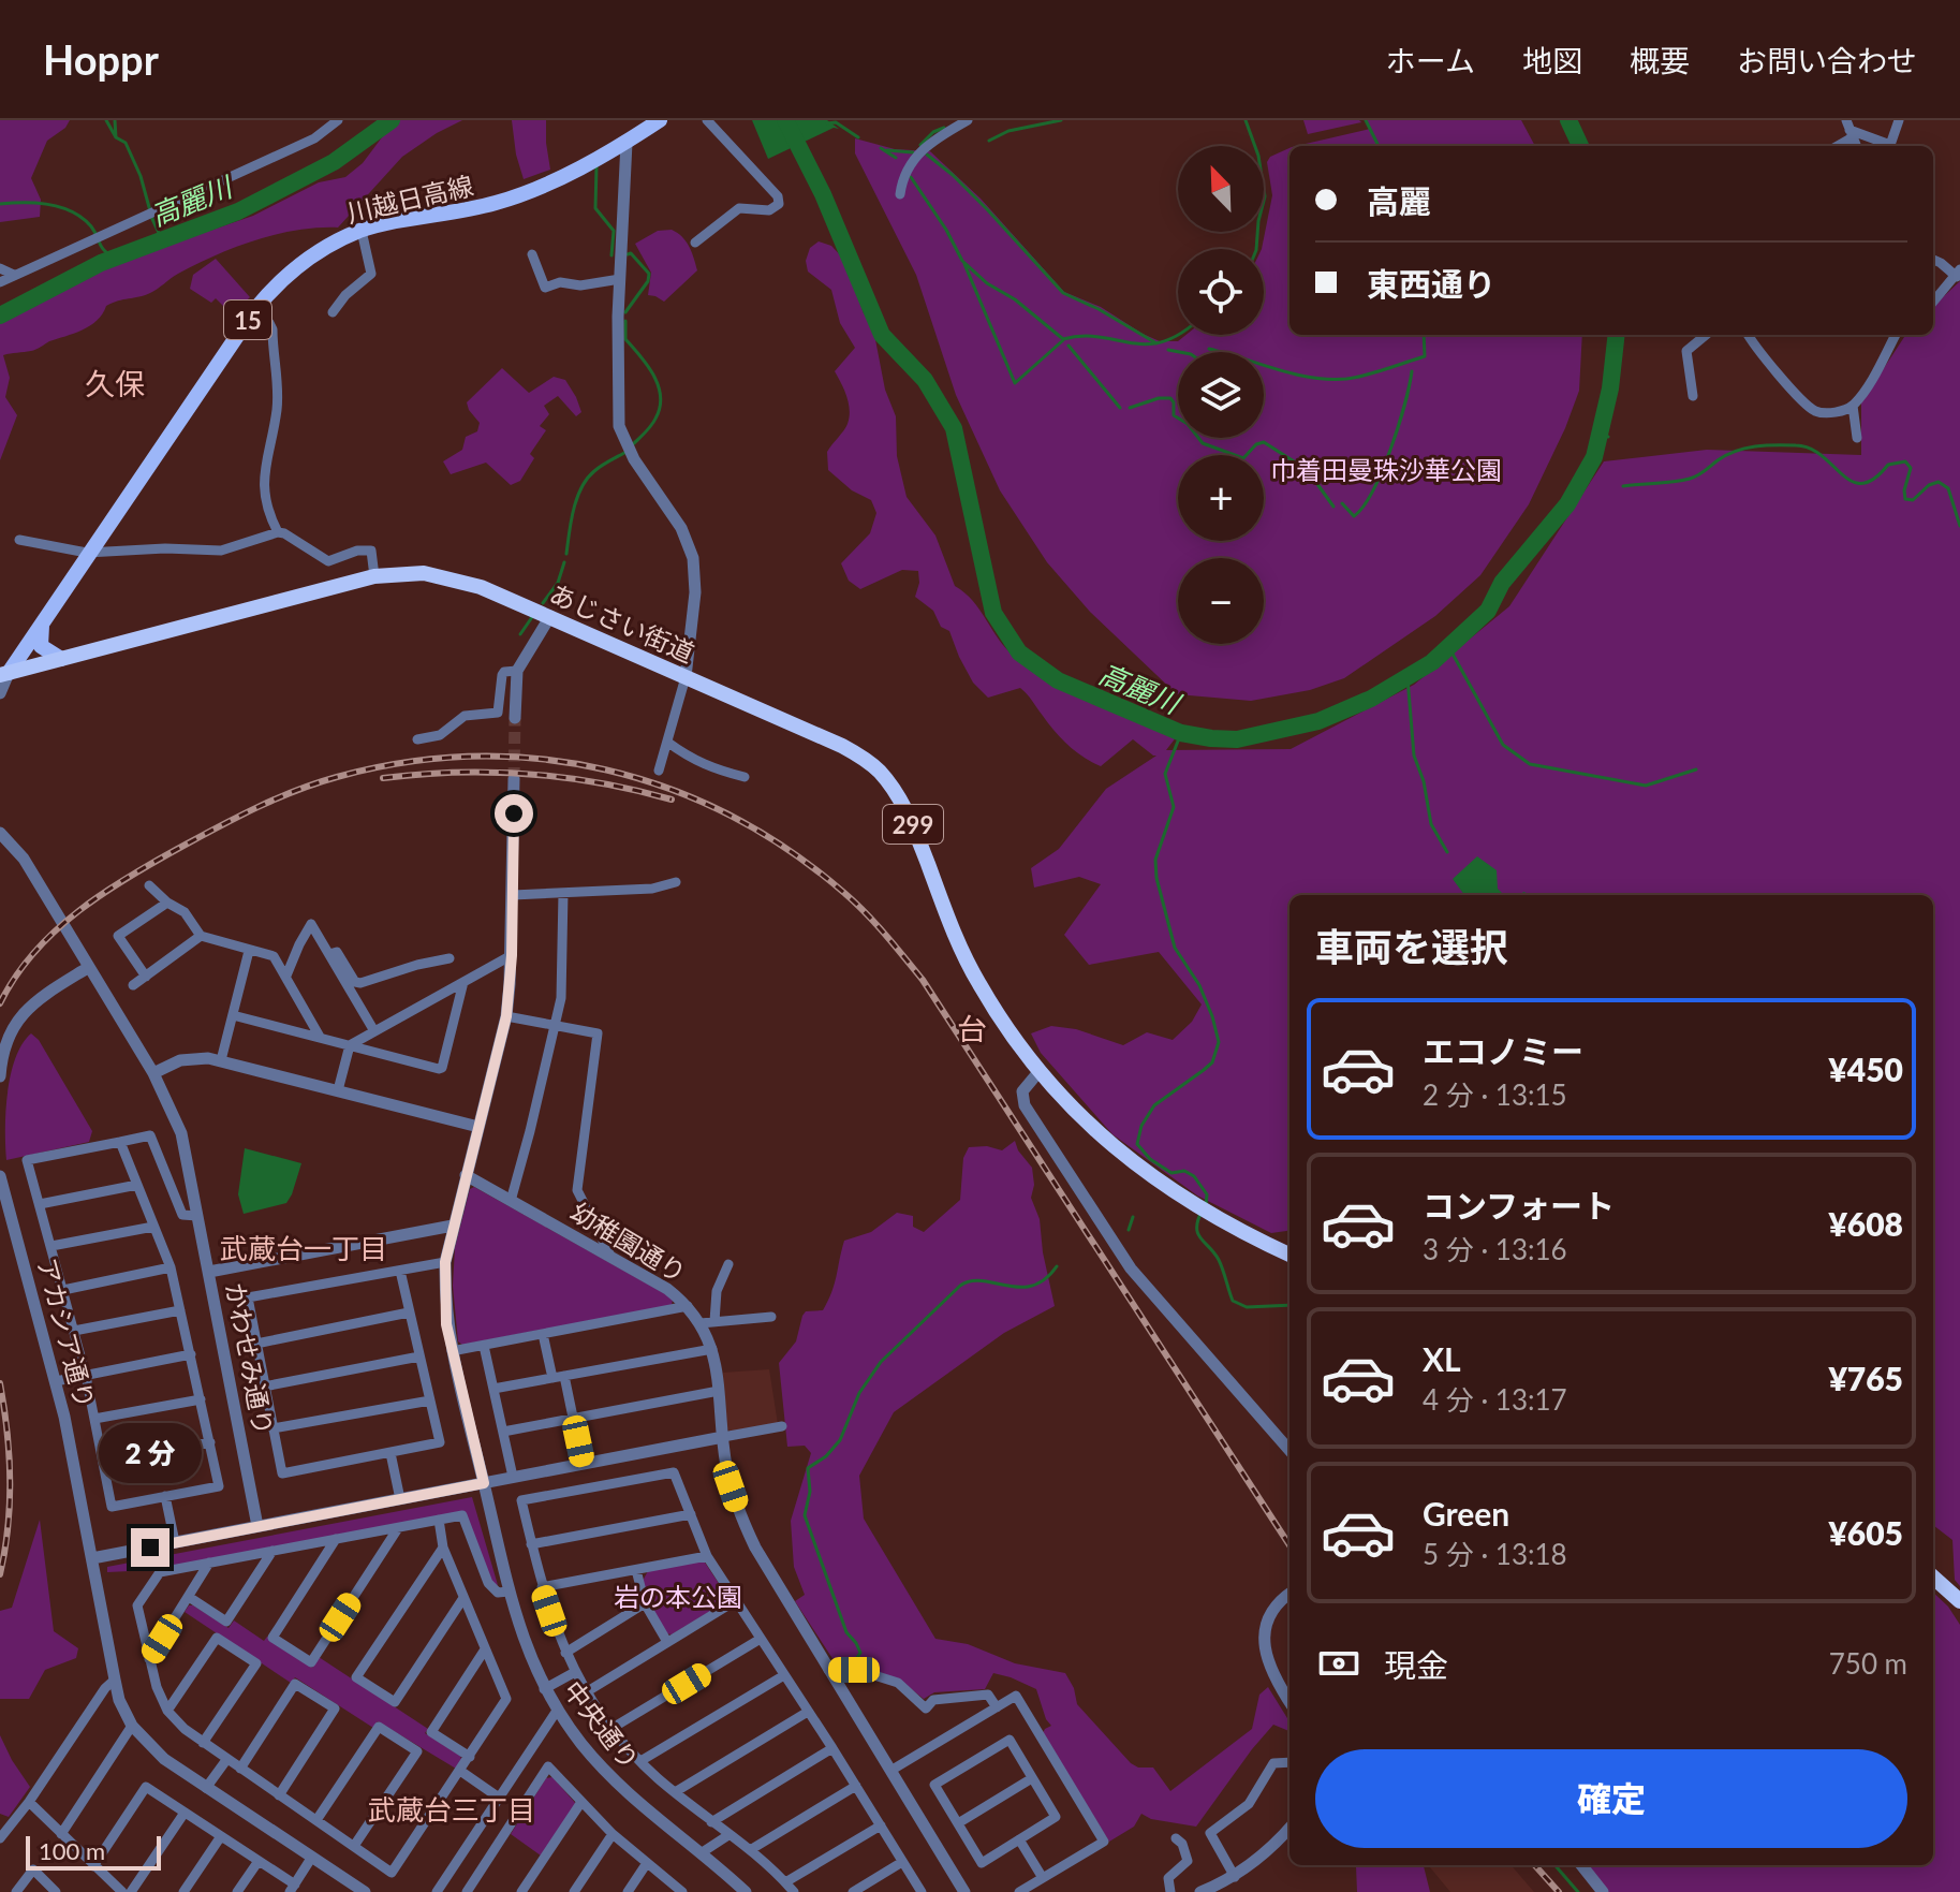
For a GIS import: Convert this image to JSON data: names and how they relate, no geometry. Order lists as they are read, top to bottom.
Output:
{
  "streets": {
    "highway": ["あじさい街道", "299"],
    "main road": ["川越日高線", "15"],
    "street": [
      "幼稚園通り",
      "アカシア通り",
      "かわせみ通り",
      "中央通り"
    ]
  },
  "crossings": [
    ["川越日高線", "あじさい街道"],
    ["あじさい街道", "299"],
    ["幼稚園通り", "中央通り"]
  ],
  "districts": [
    "久保",
    "台",
    "武蔵台一丁目",
    "武蔵台三丁目"
  ],
  "water": ["高麗川"],
  "parks": ["巾着田曼珠沙華公園", "岩の本公園"],
  "scale_bar": "100 m",
  "north": "top left",
  "page": {
    "header": "Hoppr",
    "nav": [
      "ホーム",
      "地図",
      "概要",
      "お問い合わせ"
    ],
    "map_buttons": ["+", "−"],
    "banner": ["高麗", "東西通り"],
    "heading": "車両を選択",
    "list": [
      {
        "name": "エコノミー",
        "note": "2 分 · 13:15",
        "value": "¥450"
      },
      {
        "name": "コンフォート",
        "note": "3 分 · 13:16",
        "value": "¥608"
      },
      {
        "name": "XL",
        "note": "4 分 · 13:17",
        "value": "¥765"
      },
      {
        "name": "Green",
        "note": "5 分 · 13:18",
        "value": "¥605"
      }
    ],
    "bubble": "2 分",
    "pay": ["現金", "750 m"],
    "buttons": "確定",
    "scale": "100 m"
  }
}
